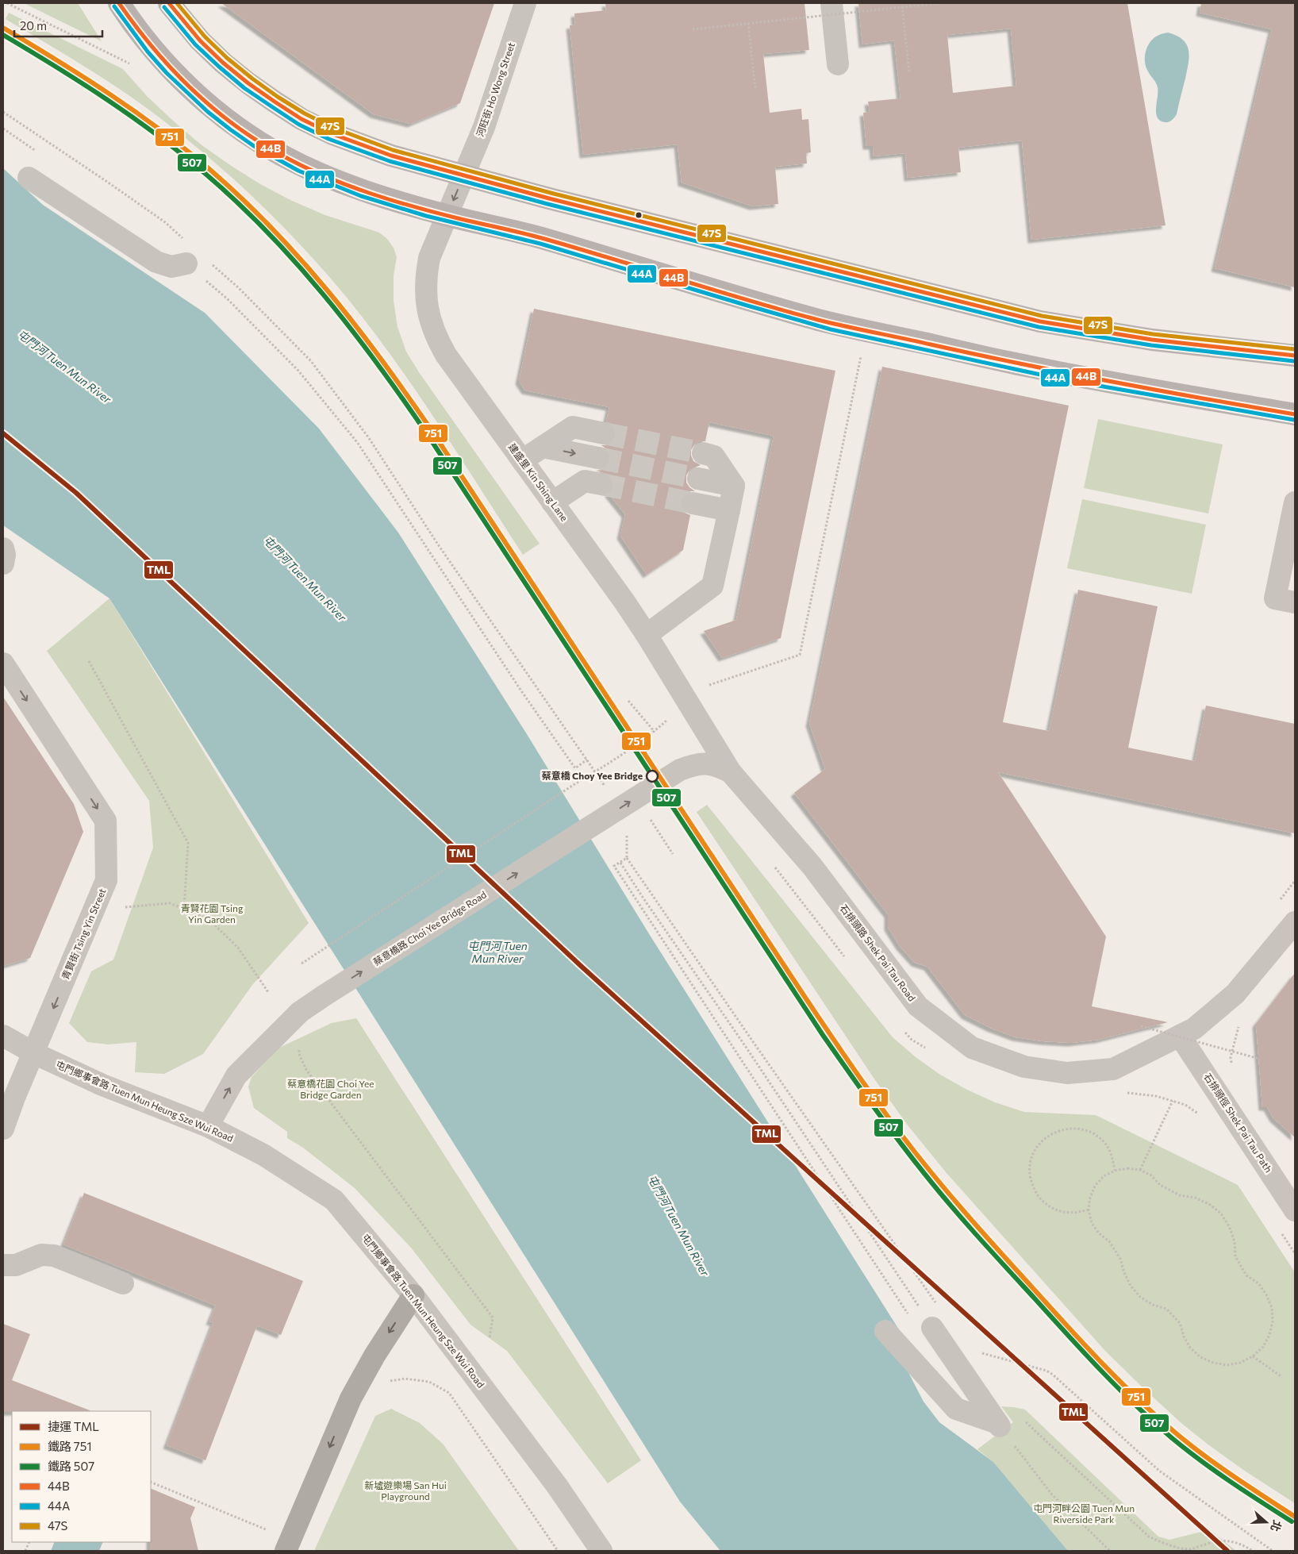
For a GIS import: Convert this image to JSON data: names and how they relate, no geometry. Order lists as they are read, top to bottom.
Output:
{
  "streets": {
    "street": [
      "河旺街 Ho Wong Street",
      "建盛里 Kin Shing Lane",
      "蔡意橋路 Choi Yee Bridge Road",
      "青賢街 Tsing Yin Street",
      "石排頭路 Shek Pai Tau Road",
      "屯門鄉事會路 Tuen Mun Heung Sze Wui Road",
      "石排頭徑 Shek Pai Tau Path"
    ]
  },
  "crossings": [
    ["河旺街 Ho Wong Street", "建盛里 Kin Shing Lane"],
    ["建盛里 Kin Shing Lane", "蔡意橋路 Choi Yee Bridge Road"],
    ["建盛里 Kin Shing Lane", "石排頭路 Shek Pai Tau Road"],
    ["蔡意橋路 Choi Yee Bridge Road", "石排頭路 Shek Pai Tau Road"],
    ["蔡意橋路 Choi Yee Bridge Road", "屯門鄉事會路 Tuen Mun Heung Sze Wui Road"],
    ["青賢街 Tsing Yin Street", "屯門鄉事會路 Tuen Mun Heung Sze Wui Road"],
    ["石排頭路 Shek Pai Tau Road", "石排頭徑 Shek Pai Tau Path"]
  ],
  "one_way": ["蔡意橋路 Choi Yee Bridge Road", "青賢街 Tsing Yin Street"],
  "water": ["屯門河 Tuen Mun River"],
  "parks": [
    "青賢花園 Tsing Yin Garden",
    "蔡意橋花園 Choi Yee Bridge Garden",
    "新墟遊樂場 San Hui Playground",
    "屯門河畔公園 Tuen Mun Riverside Park"
  ],
  "places": ["蔡意橋 Choy Yee Bridge"],
  "lines": [
    "transit line 44B",
    "transit line 47S",
    "transit line 44A",
    "rail line 751",
    "rail line 507",
    "metro line TML"
  ],
  "legend": [
    "捷運 TML",
    "鐵路 751",
    "鐵路 507",
    "44B",
    "44A",
    "47S"
  ],
  "scale_bar": "20 m",
  "north": "right"
}
